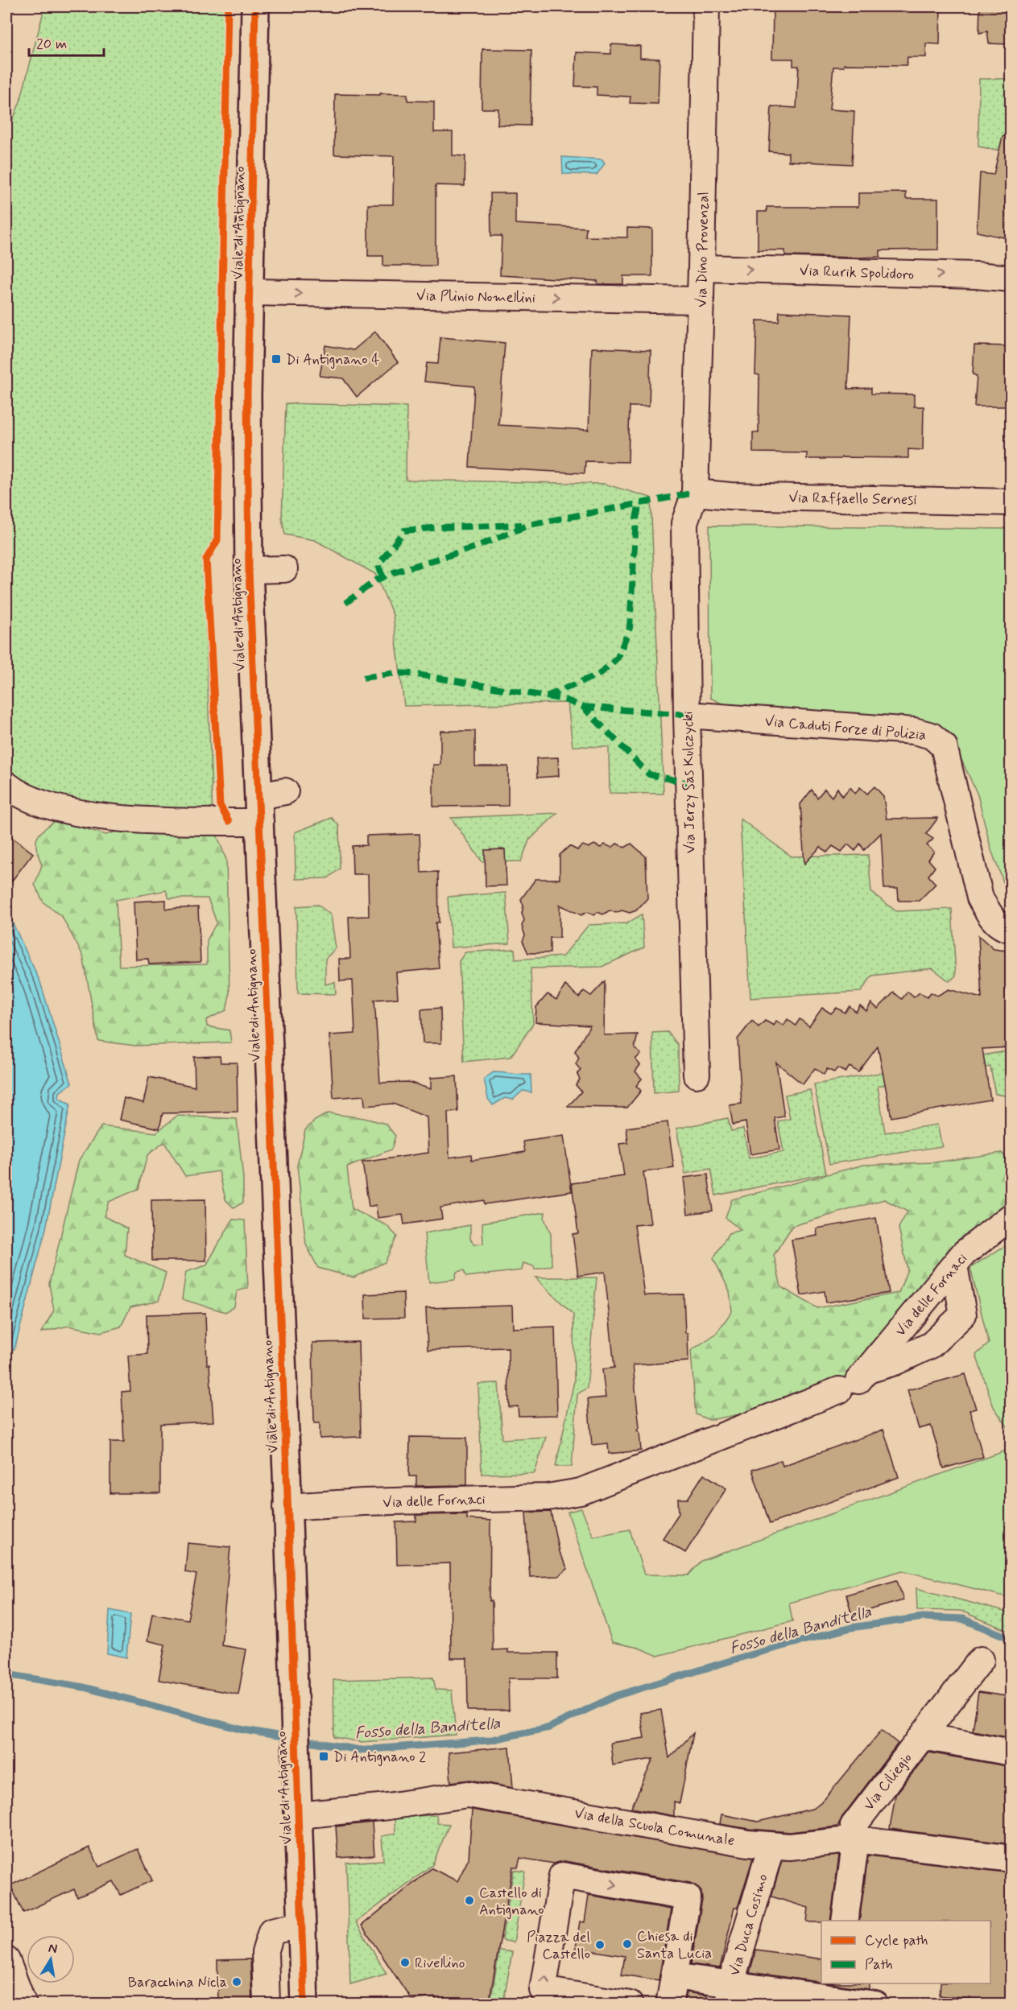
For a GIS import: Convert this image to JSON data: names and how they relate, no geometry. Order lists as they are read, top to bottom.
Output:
{
  "streets": {
    "main road": ["Viale di Antignano"],
    "street": [
      "Via Dino Provenzal",
      "Via Rurik Spolidoro",
      "Via Plinio Nomellini",
      "Via Raffaello Sernesi",
      "Via Caduti Forze di Polizia",
      "Via Jerzy Sas Kulczycki",
      "Via delle Fornaci",
      "Via Ciliegio",
      "Via della Scuola Comunale",
      "Via Duca Cosimo"
    ]
  },
  "crossings": [
    ["Viale di Antignano", "Via Plinio Nomellini"],
    ["Viale di Antignano", "Via delle Fornaci"],
    ["Viale di Antignano", "Via della Scuola Comunale"],
    ["Via Dino Provenzal", "Via Rurik Spolidoro"],
    ["Via Dino Provenzal", "Via Plinio Nomellini"],
    ["Via Dino Provenzal", "Via Raffaello Sernesi"],
    ["Via Dino Provenzal", "Via Jerzy Sas Kulczycki"],
    ["Via Raffaello Sernesi", "Via Jerzy Sas Kulczycki"],
    ["Via Caduti Forze di Polizia", "Via Jerzy Sas Kulczycki"],
    ["Via Ciliegio", "Via della Scuola Comunale"],
    ["Via della Scuola Comunale", "Via Duca Cosimo"]
  ],
  "one_way": ["Via Rurik Spolidoro", "Via Plinio Nomellini"],
  "water": ["Fosso della Banditella"],
  "places": {
    "transit": ["Di Antignano 4", "Di Antignano 2"],
    "other": [
      "Castello di Antignano",
      "Chiesa di Santa Lucia",
      "Piazza del Castello",
      "Rivellino",
      "Baracchina Nicla"
    ]
  },
  "legend": ["Cycle path", "Path"],
  "scale_bar": "20 m",
  "north": "top"
}
